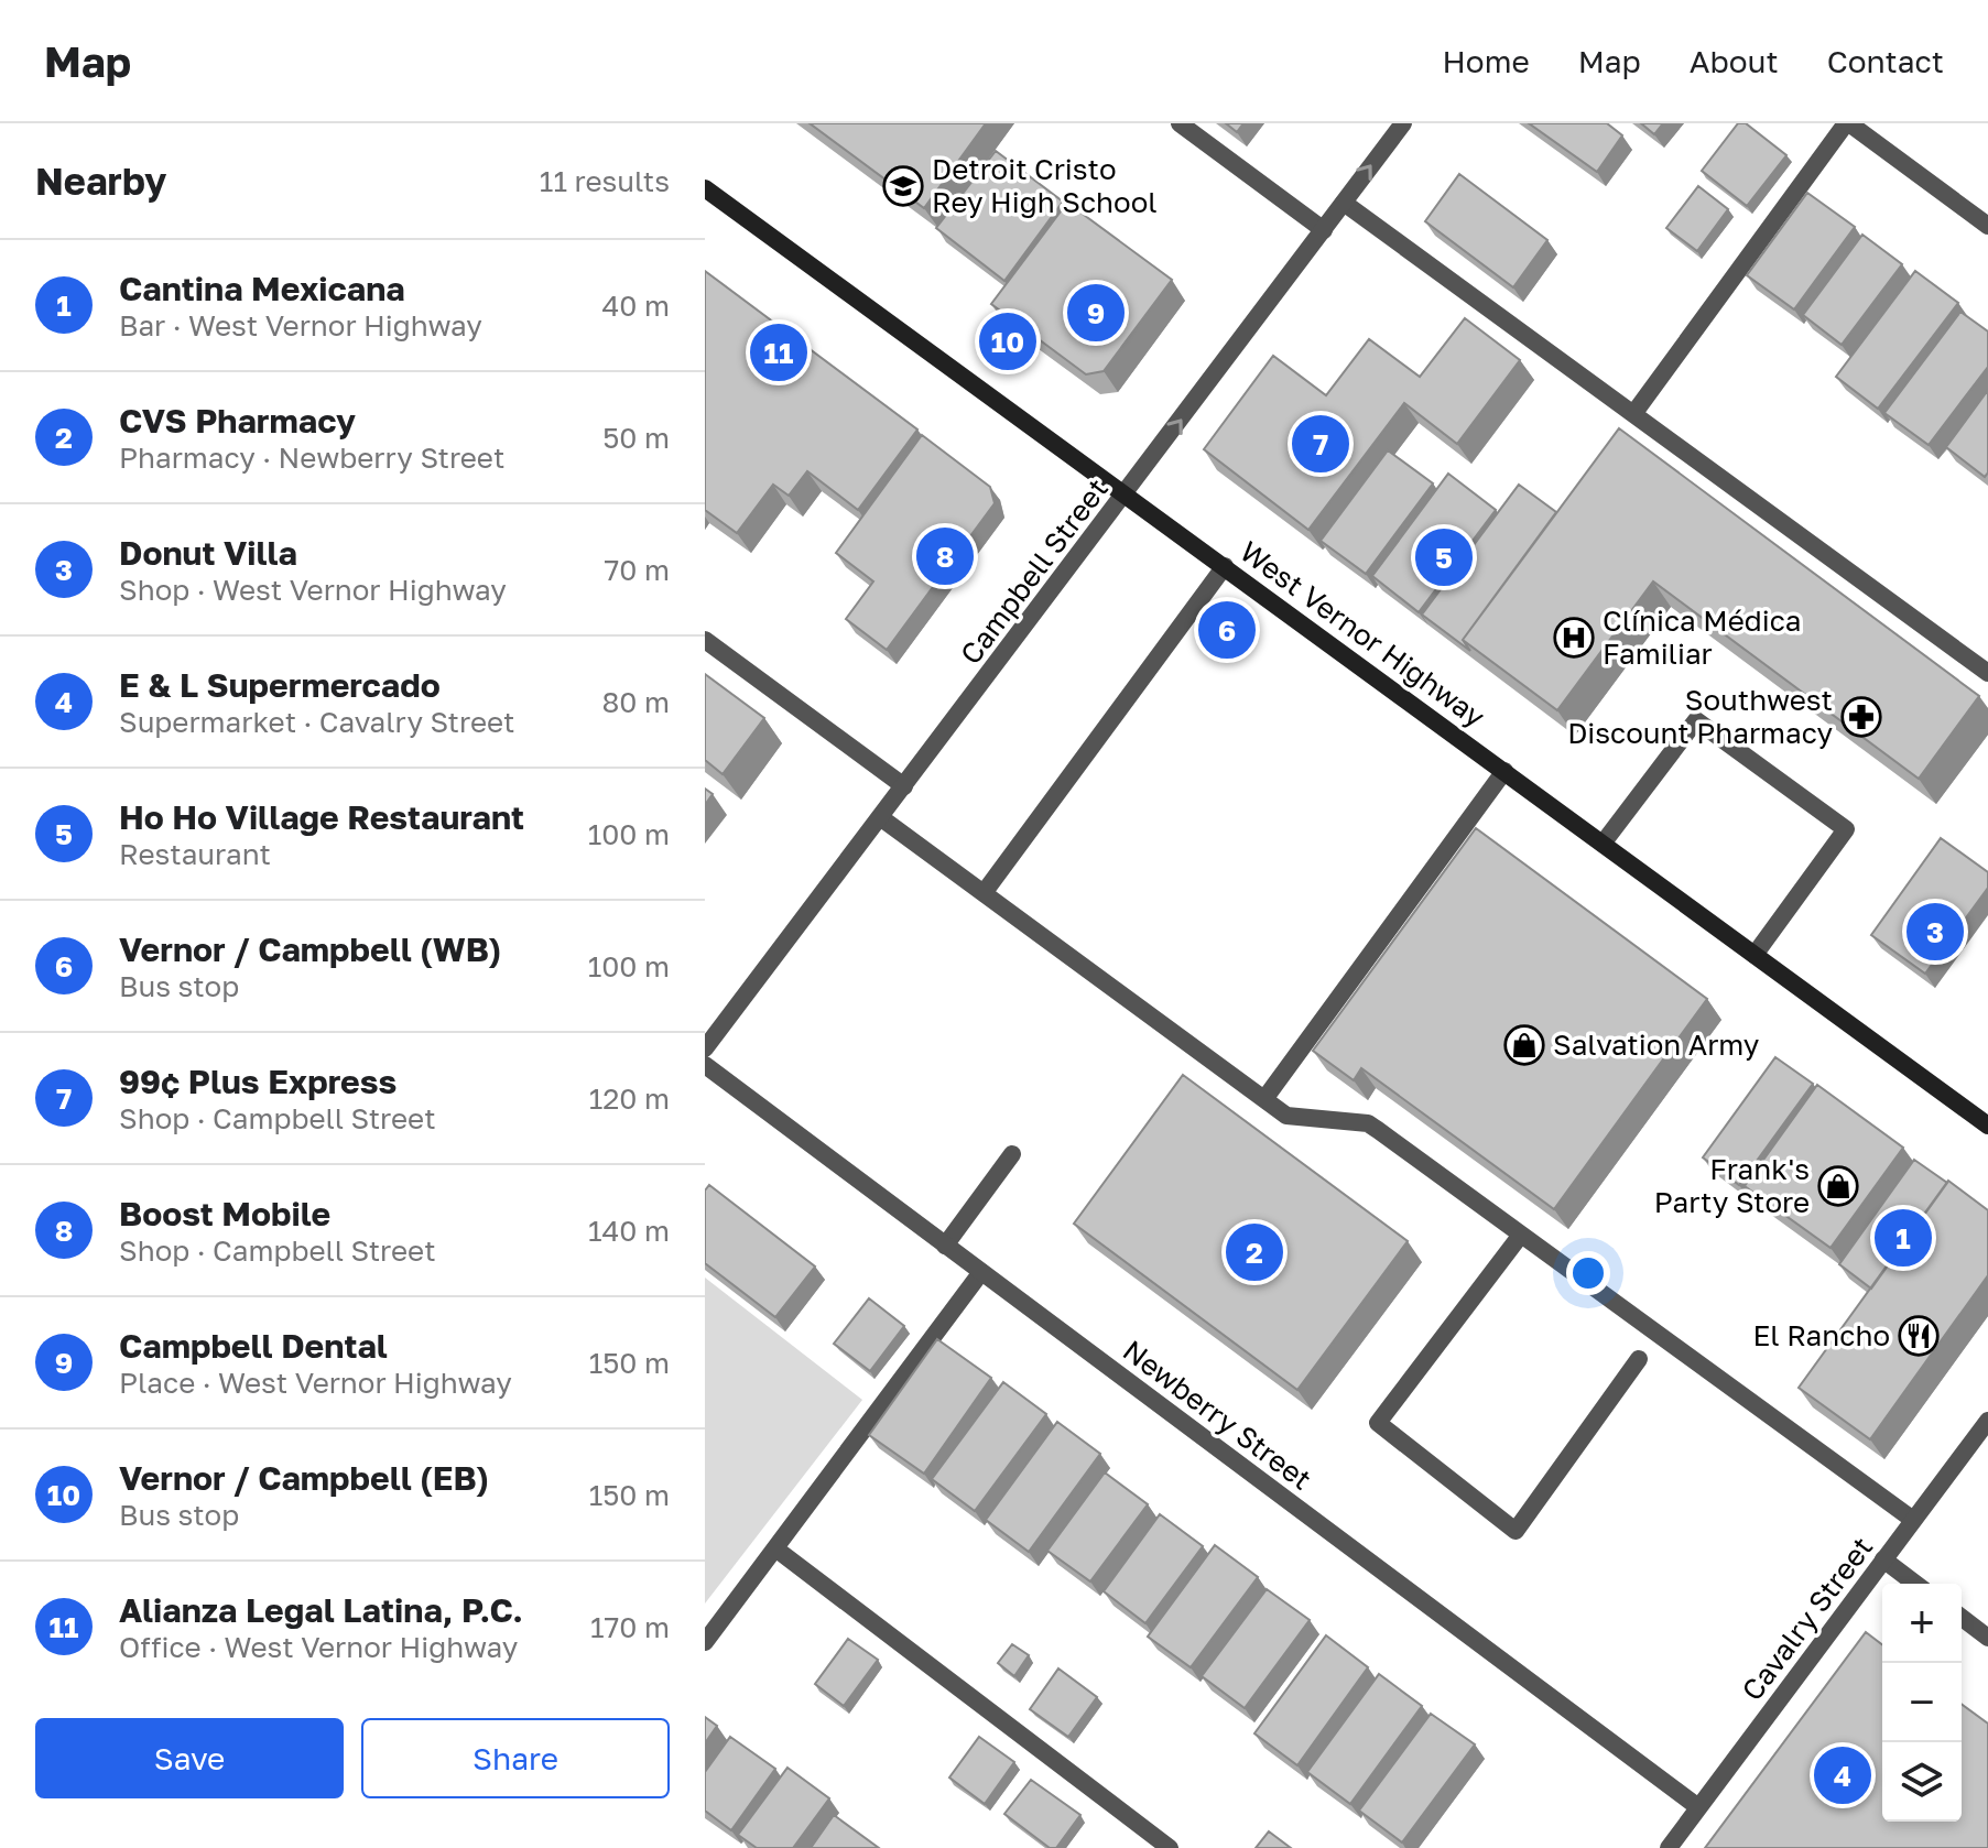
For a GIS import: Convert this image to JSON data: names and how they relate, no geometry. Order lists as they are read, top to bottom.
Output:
{
  "streets": {
    "street": [
      "Campbell Street",
      "West Vernor Highway",
      "Newberry Street",
      "Cavalry Street"
    ]
  },
  "crossings": [
    ["Campbell Street", "West Vernor Highway"],
    ["Newberry Street", "Cavalry Street"]
  ],
  "one_way": ["Campbell Street"],
  "places": {
    "school or university": ["Detroit Cristo Rey High School"],
    "hospital": ["Clínica Médica Familiar"],
    "pharmacy": ["Southwest Discount Pharmacy"],
    "shop": ["Salvation Army", "Frank's Party Store"],
    "restaurant": ["El Rancho"]
  },
  "page": {
    "header": "Map",
    "nav": [
      "Home",
      "Map",
      "About",
      "Contact"
    ],
    "heading": ["Nearby", "11 results"],
    "list": [
      {
        "mark": "1",
        "name": "Cantina Mexicana",
        "note": "Bar · West Vernor Highway",
        "value": "40 m"
      },
      {
        "mark": "2",
        "name": "CVS Pharmacy",
        "note": "Pharmacy · Newberry Street",
        "value": "50 m"
      },
      {
        "mark": "3",
        "name": "Donut Villa",
        "note": "Shop · West Vernor Highway",
        "value": "70 m"
      },
      {
        "mark": "4",
        "name": "E & L Supermercado",
        "note": "Supermarket · Cavalry Street",
        "value": "80 m"
      },
      {
        "mark": "5",
        "name": "Ho Ho Village Restaurant",
        "note": "Restaurant",
        "value": "100 m"
      },
      {
        "mark": "6",
        "name": "Vernor / Campbell (WB)",
        "note": "Bus stop",
        "value": "100 m"
      },
      {
        "mark": "7",
        "name": "99¢ Plus Express",
        "note": "Shop · Campbell Street",
        "value": "120 m"
      },
      {
        "mark": "8",
        "name": "Boost Mobile",
        "note": "Shop · Campbell Street",
        "value": "140 m"
      },
      {
        "mark": "9",
        "name": "Campbell Dental",
        "note": "Place · West Vernor Highway",
        "value": "150 m"
      },
      {
        "mark": "10",
        "name": "Vernor / Campbell (EB)",
        "note": "Bus stop",
        "value": "150 m"
      },
      {
        "mark": "11",
        "name": "Alianza Legal Latina, P.C.",
        "note": "Office · West Vernor Highway",
        "value": "170 m"
      }
    ],
    "pins": [
      "9",
      "10",
      "11",
      "7",
      "8",
      "5",
      "6",
      "3",
      "1",
      "2",
      "4"
    ],
    "map_buttons": ["+", "−"],
    "buttons": ["Save", "Share"]
  }
}
